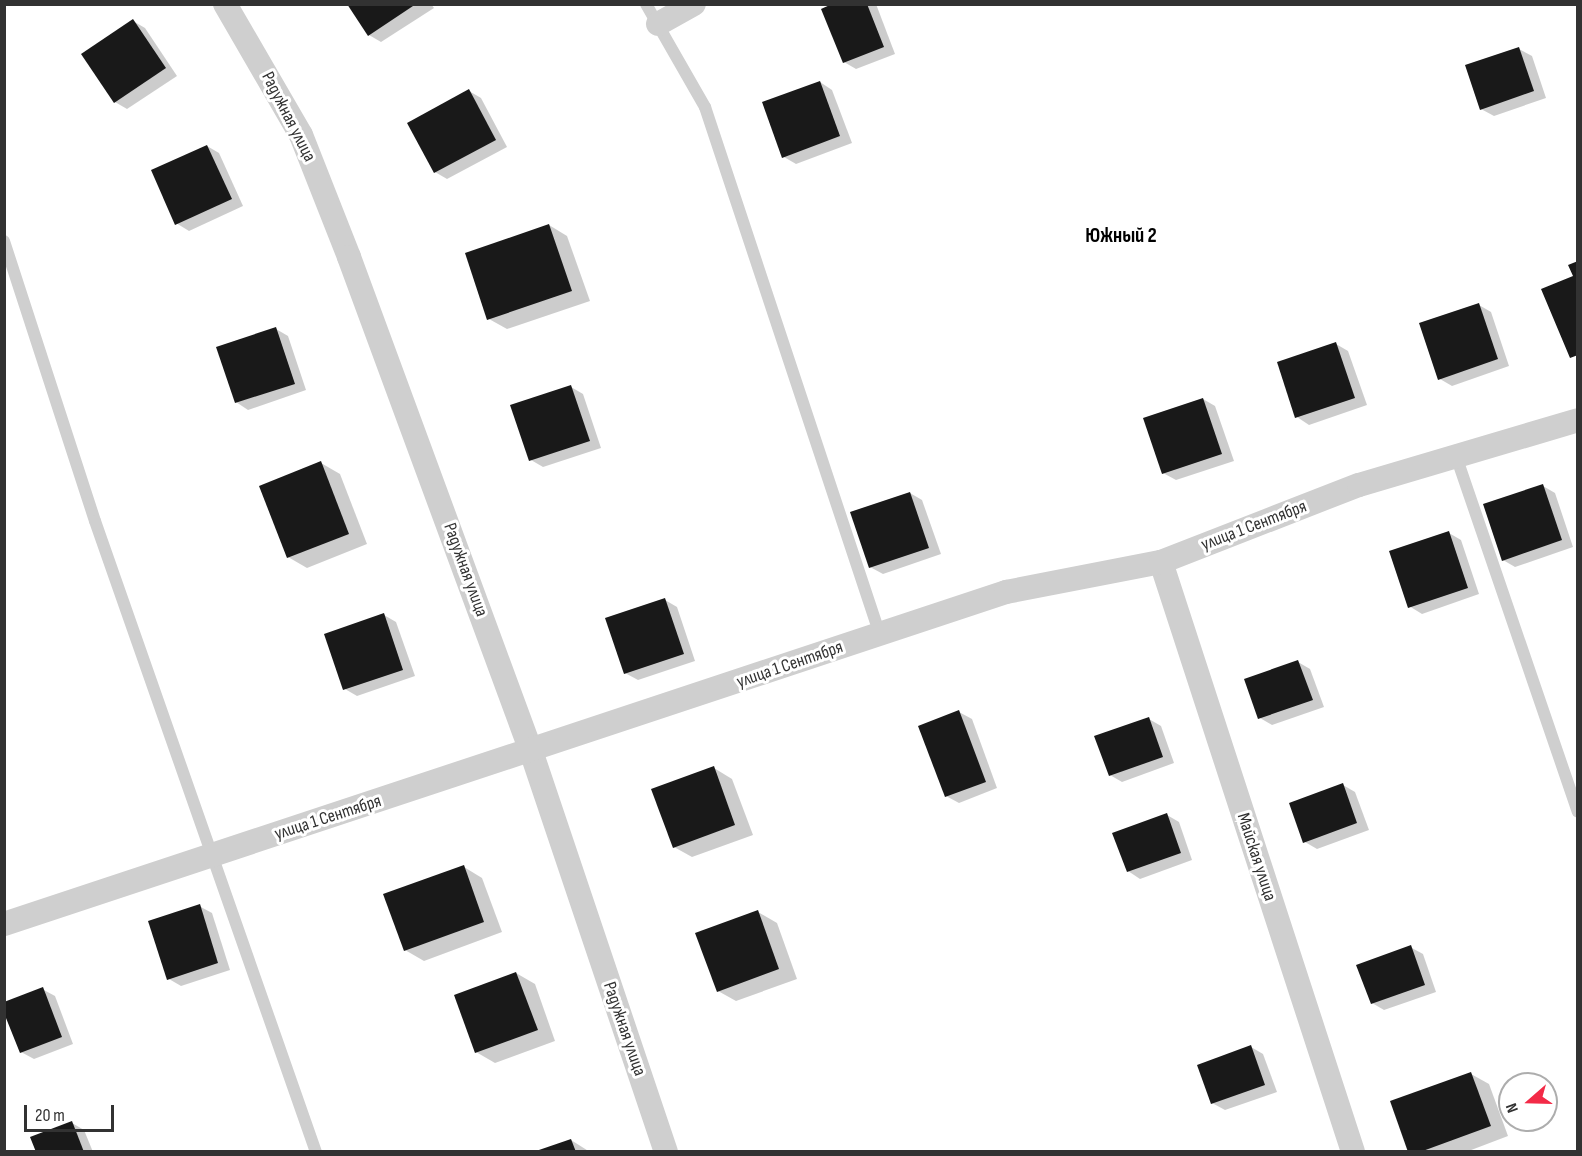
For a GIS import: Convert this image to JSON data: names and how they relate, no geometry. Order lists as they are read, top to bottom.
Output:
{
  "streets": {
    "street": ["Радужная улица", "улица 1 Сентября", "Майская улица"]
  },
  "crossings": [
    ["Радужная улица", "улица 1 Сентября"],
    ["улица 1 Сентября", "Майская улица"]
  ],
  "districts": ["Южный 2"],
  "scale_bar": "20 m",
  "north": "left"
}
